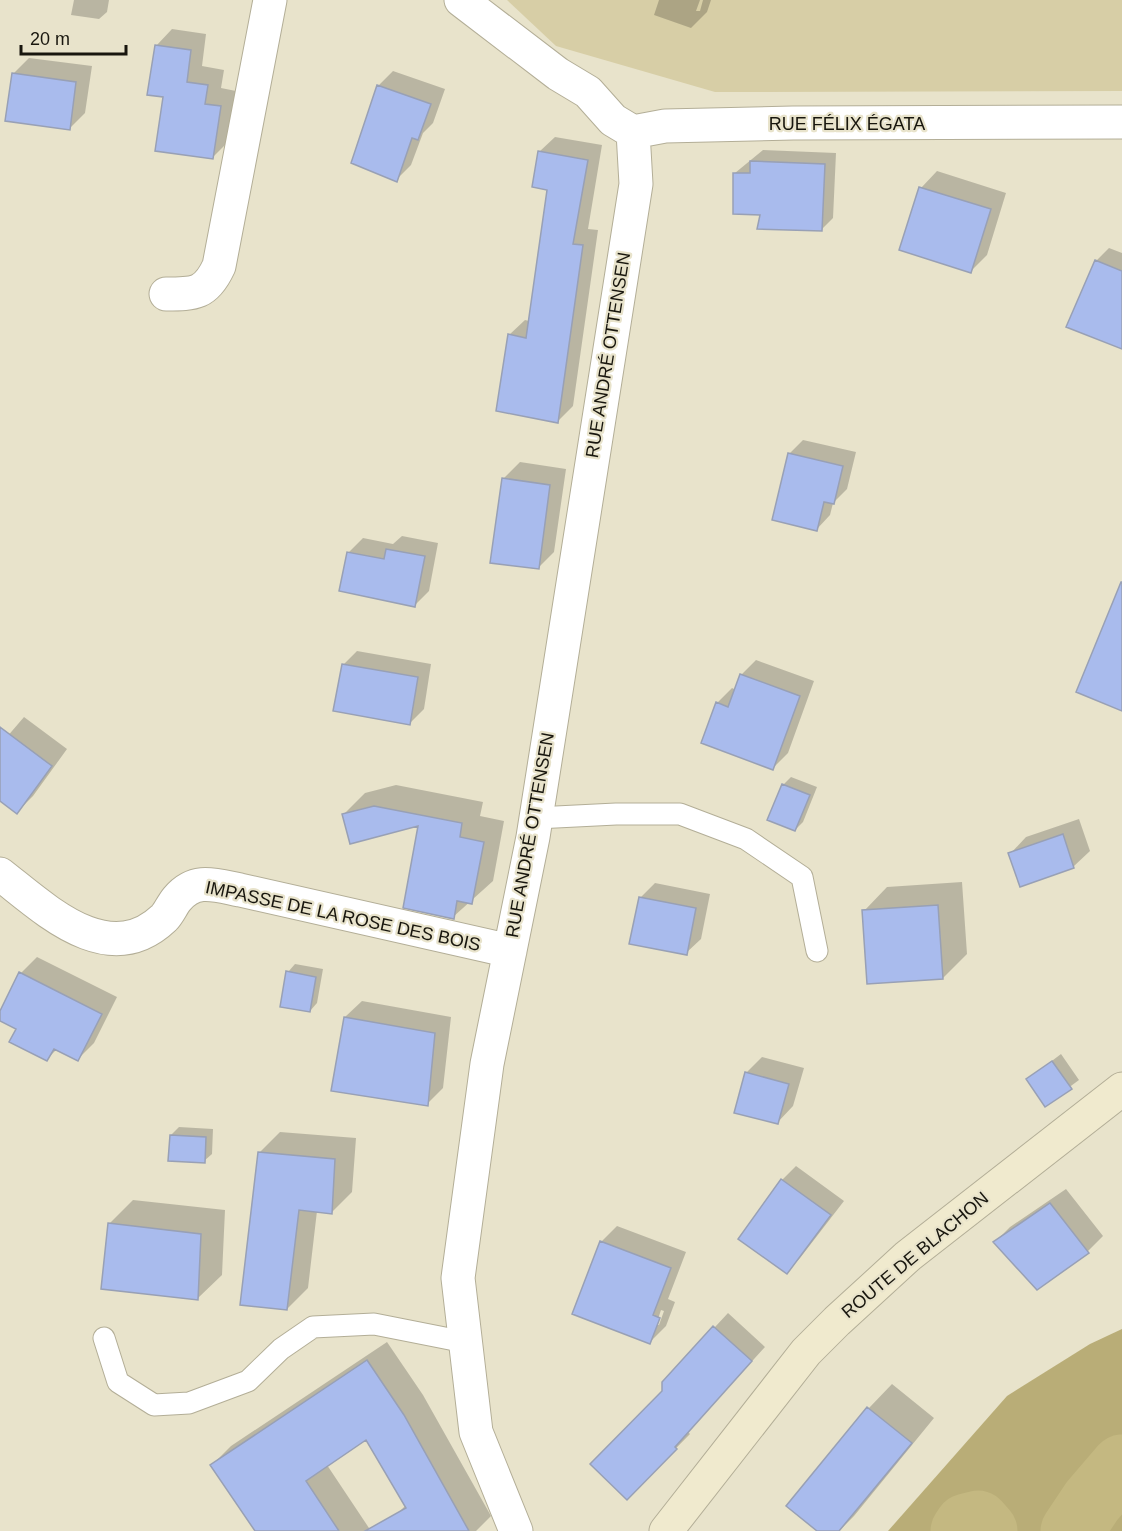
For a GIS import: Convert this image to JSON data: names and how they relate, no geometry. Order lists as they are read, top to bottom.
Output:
{
  "streets": {
    "street": [
      "RUE FÉLIX ÉGATA",
      "RUE ANDRÉ OTTENSEN",
      "IMPASSE DE LA ROSE DES BOIS",
      "ROUTE DE BLACHON"
    ]
  },
  "crossings": [
    ["RUE FÉLIX ÉGATA", "RUE ANDRÉ OTTENSEN"],
    ["RUE ANDRÉ OTTENSEN", "IMPASSE DE LA ROSE DES BOIS"]
  ],
  "scale_bar": "20 m"
}
